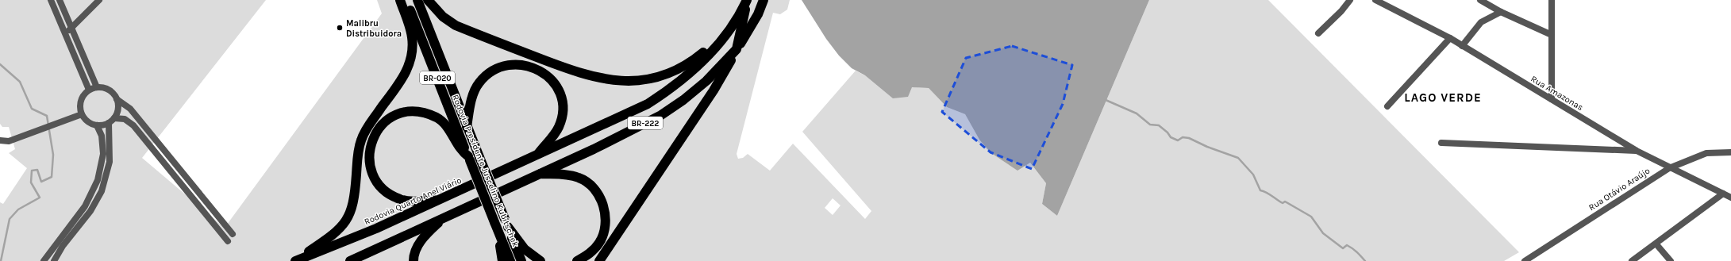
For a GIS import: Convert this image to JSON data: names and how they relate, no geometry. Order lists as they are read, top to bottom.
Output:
{
  "streets": {
    "highway": [
      "BR-020",
      "BR-222",
      "Rodovia Presidente Juscelino Kubitschek",
      "Rodovia Quarto Anel Viário"
    ],
    "street": ["Rua Amazonas", "Rua Otávio Araújo"]
  },
  "crossings": [
    ["Rua Amazonas", "Rua Otávio Araújo"],
    ["BR-222", "Rodovia Quarto Anel Viário"]
  ],
  "districts": ["LAGO VERDE"],
  "places": ["Malibru Distribuidora"]
}
